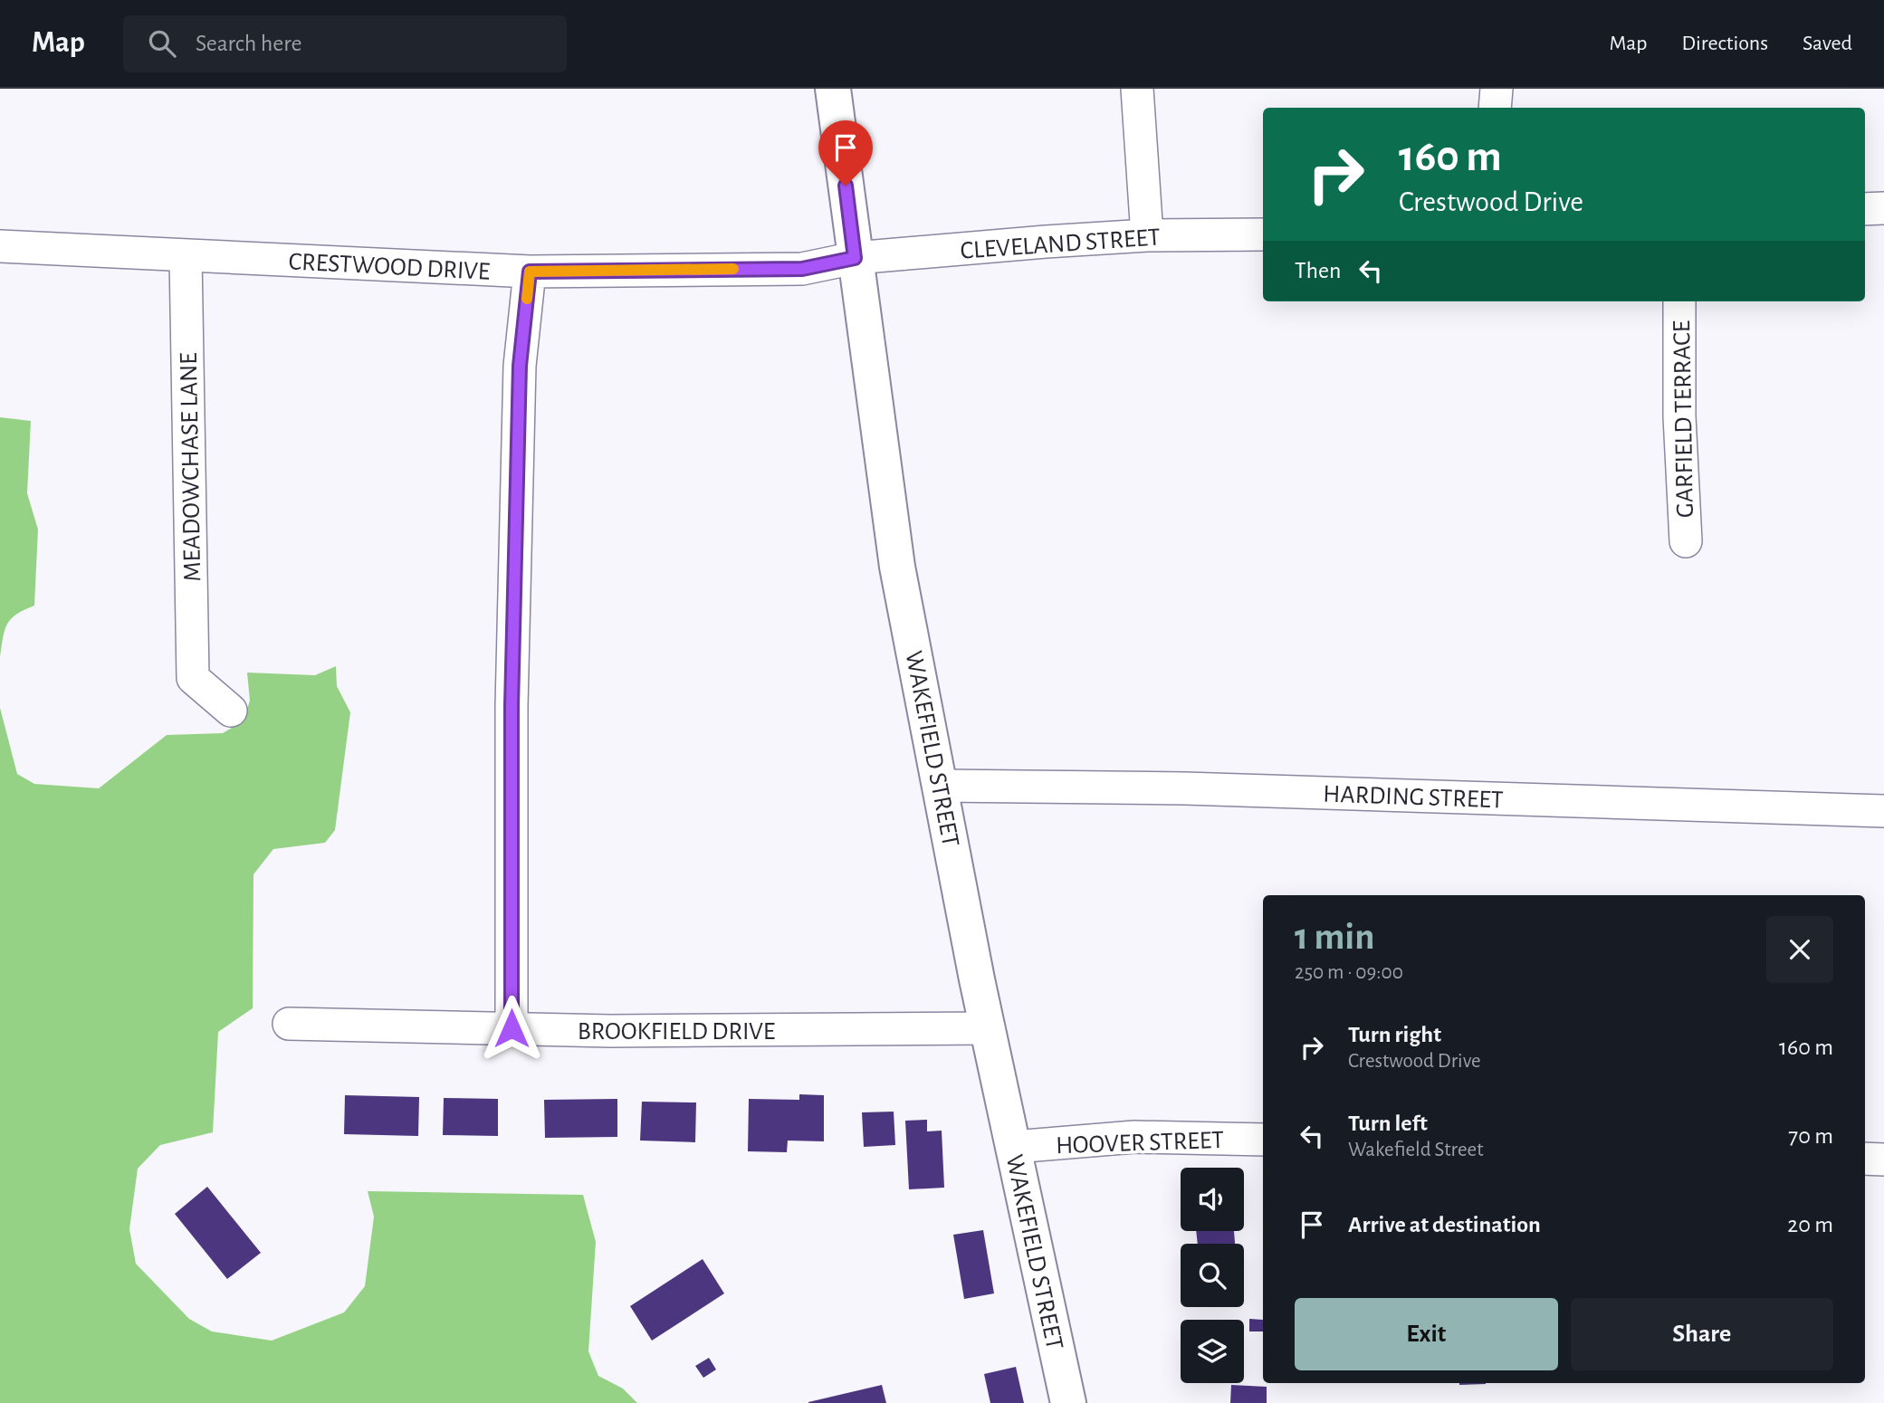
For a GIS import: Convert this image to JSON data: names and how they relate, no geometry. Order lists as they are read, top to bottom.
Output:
{
  "streets": {
    "street": [
      "CLEVELAND STREET",
      "CRESTWOOD DRIVE",
      "GARFIELD TERRACE",
      "MEADOWCHASE LANE",
      "WAKEFIELD STREET",
      "HARDING STREET",
      "BROOKFIELD DRIVE",
      "HOOVER STREET"
    ]
  },
  "crossings": [
    ["CLEVELAND STREET", "CRESTWOOD DRIVE"],
    ["CLEVELAND STREET", "WAKEFIELD STREET"],
    ["CRESTWOOD DRIVE", "MEADOWCHASE LANE"],
    ["CRESTWOOD DRIVE", "WAKEFIELD STREET"],
    ["WAKEFIELD STREET", "HARDING STREET"],
    ["WAKEFIELD STREET", "BROOKFIELD DRIVE"],
    ["WAKEFIELD STREET", "HOOVER STREET"]
  ],
  "page": {
    "header": "Map",
    "search": "Search here",
    "nav": ["Map", "Directions", "Saved"],
    "turn": ["160 m", "Crestwood Drive"],
    "then": "Then",
    "heading": ["1 min", "250 m · 09:00"],
    "list": [
      {
        "name": "Turn right",
        "note": "Crestwood Drive",
        "value": "160 m"
      },
      {
        "name": "Turn left",
        "note": "Wakefield Street",
        "value": "70 m"
      },
      {
        "name": "Arrive at destination",
        "value": "20 m"
      }
    ],
    "buttons": ["Exit", "Share"]
  }
}
